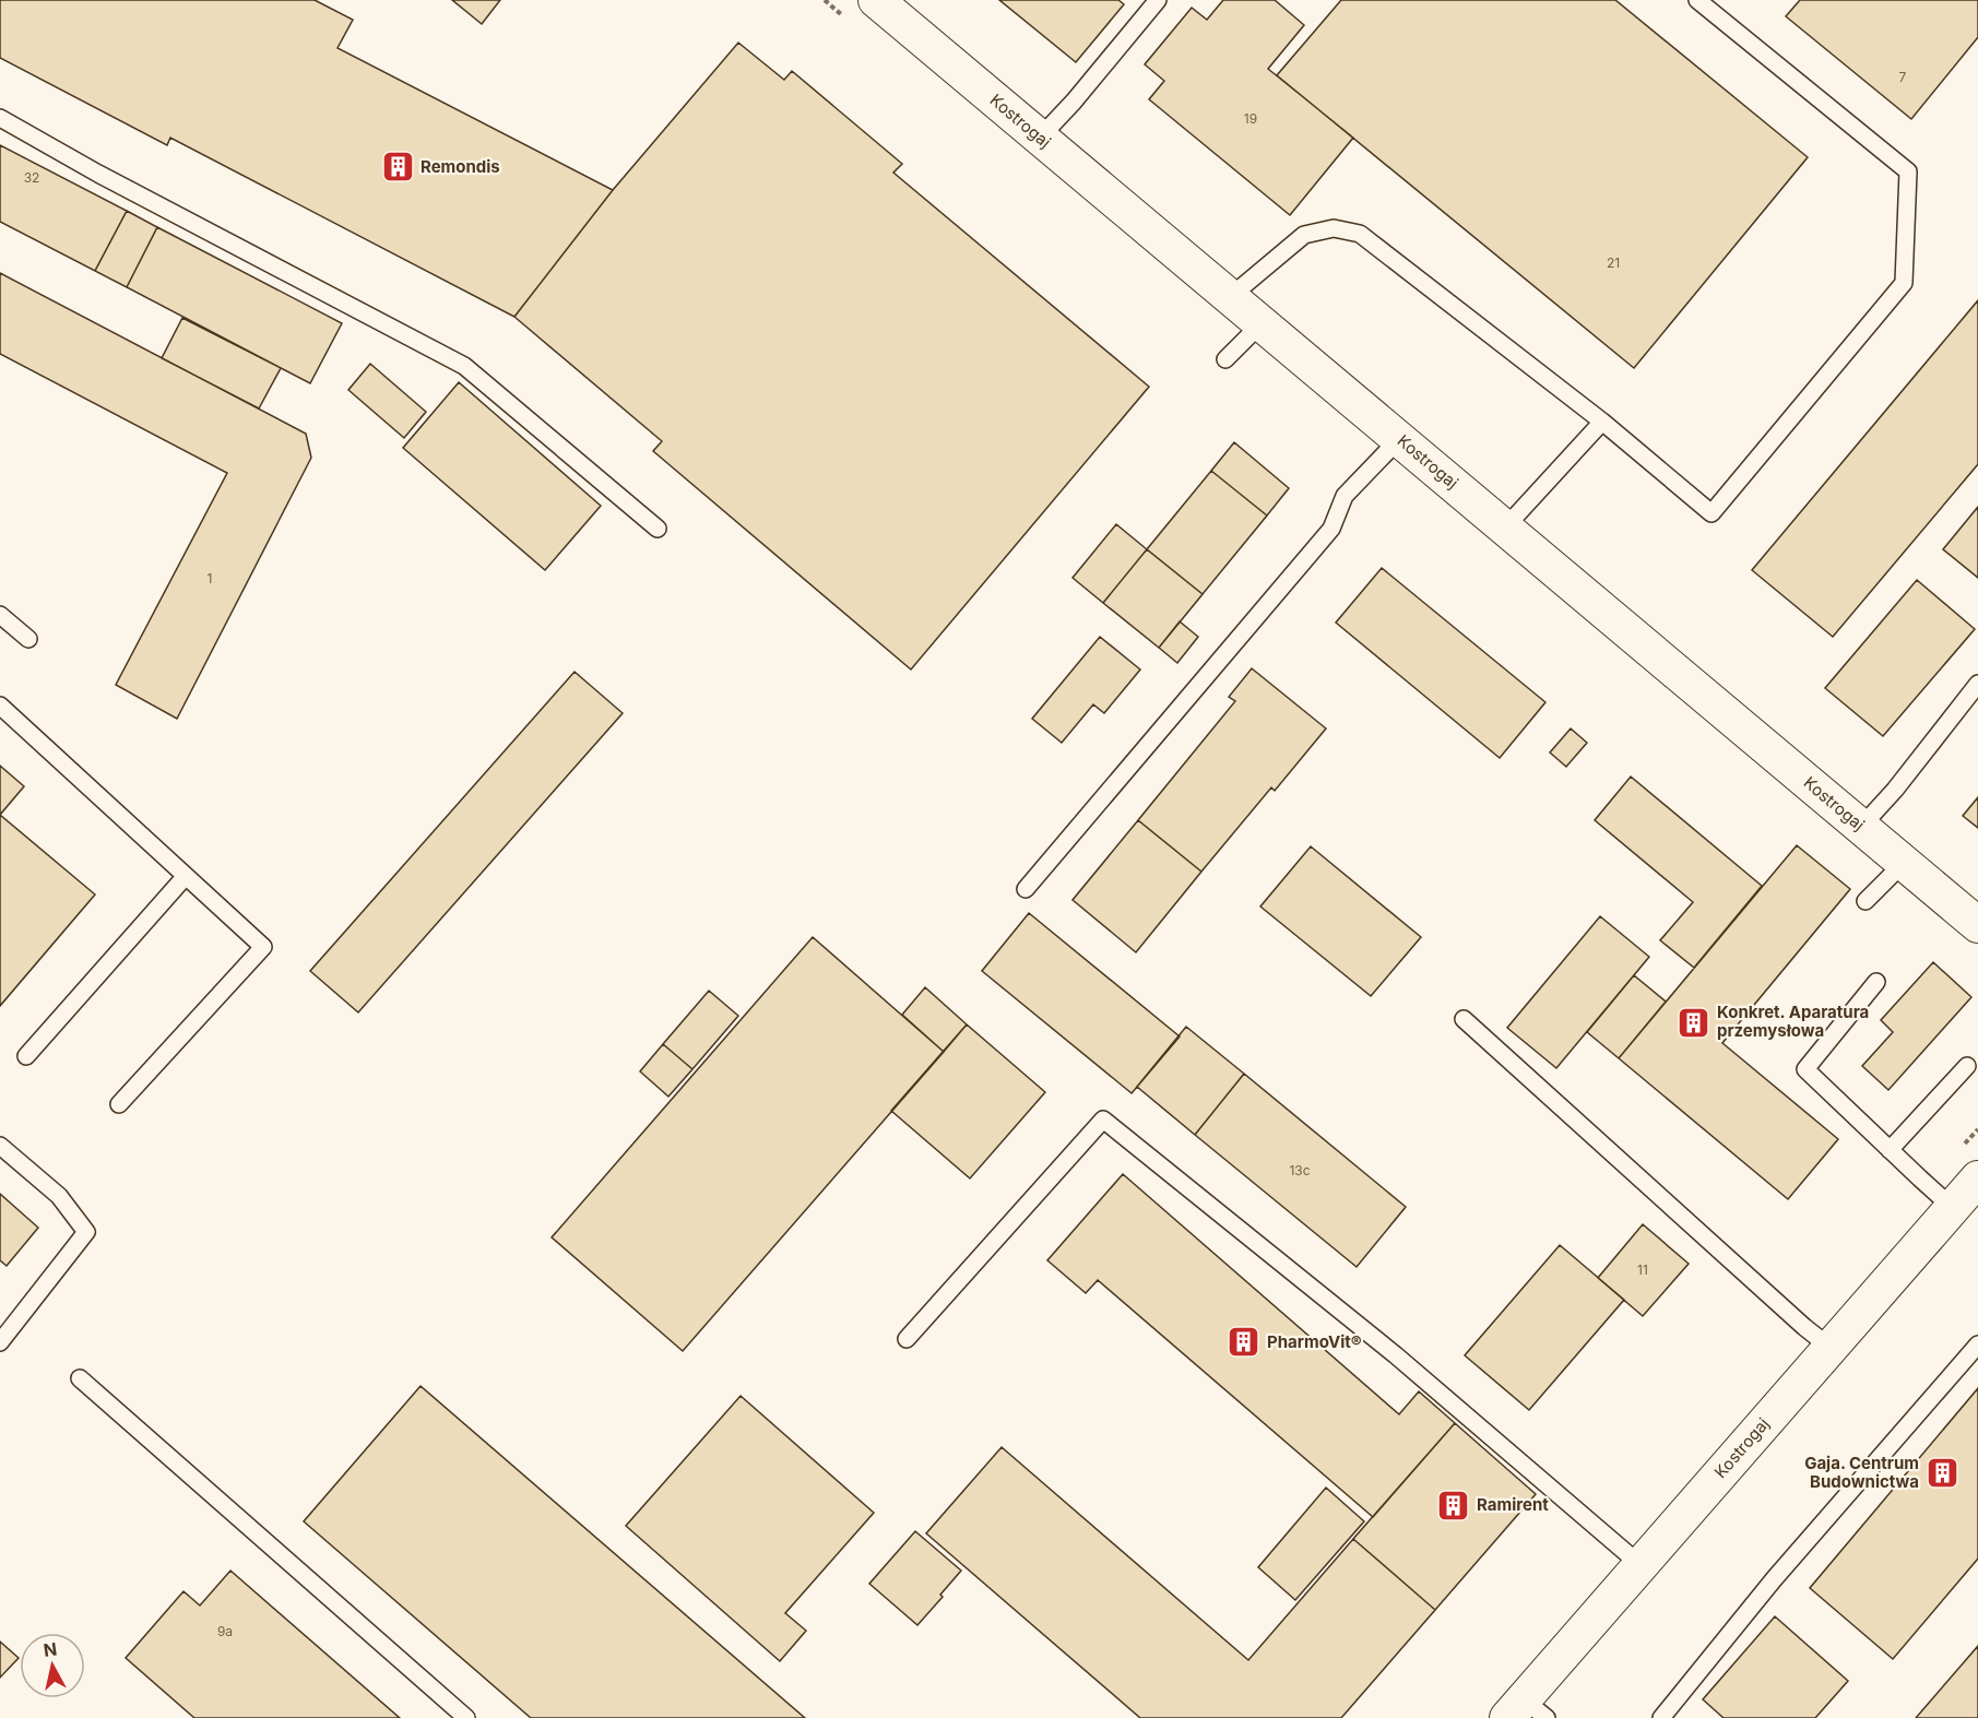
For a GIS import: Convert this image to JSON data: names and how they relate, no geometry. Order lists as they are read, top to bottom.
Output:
{
  "streets": {
    "street": ["Kostrogaj"]
  },
  "places": {
    "building": [
      "Remondis",
      "Konkret. Aparatura przemysłowa",
      "PharmoVit®",
      "Gaja. Centrum Budownictwa",
      "Ramirent"
    ]
  },
  "house_numbers": [
    "7",
    "19",
    "32",
    "21",
    "1",
    "13c",
    "11",
    "9a"
  ],
  "north": "top"
}
